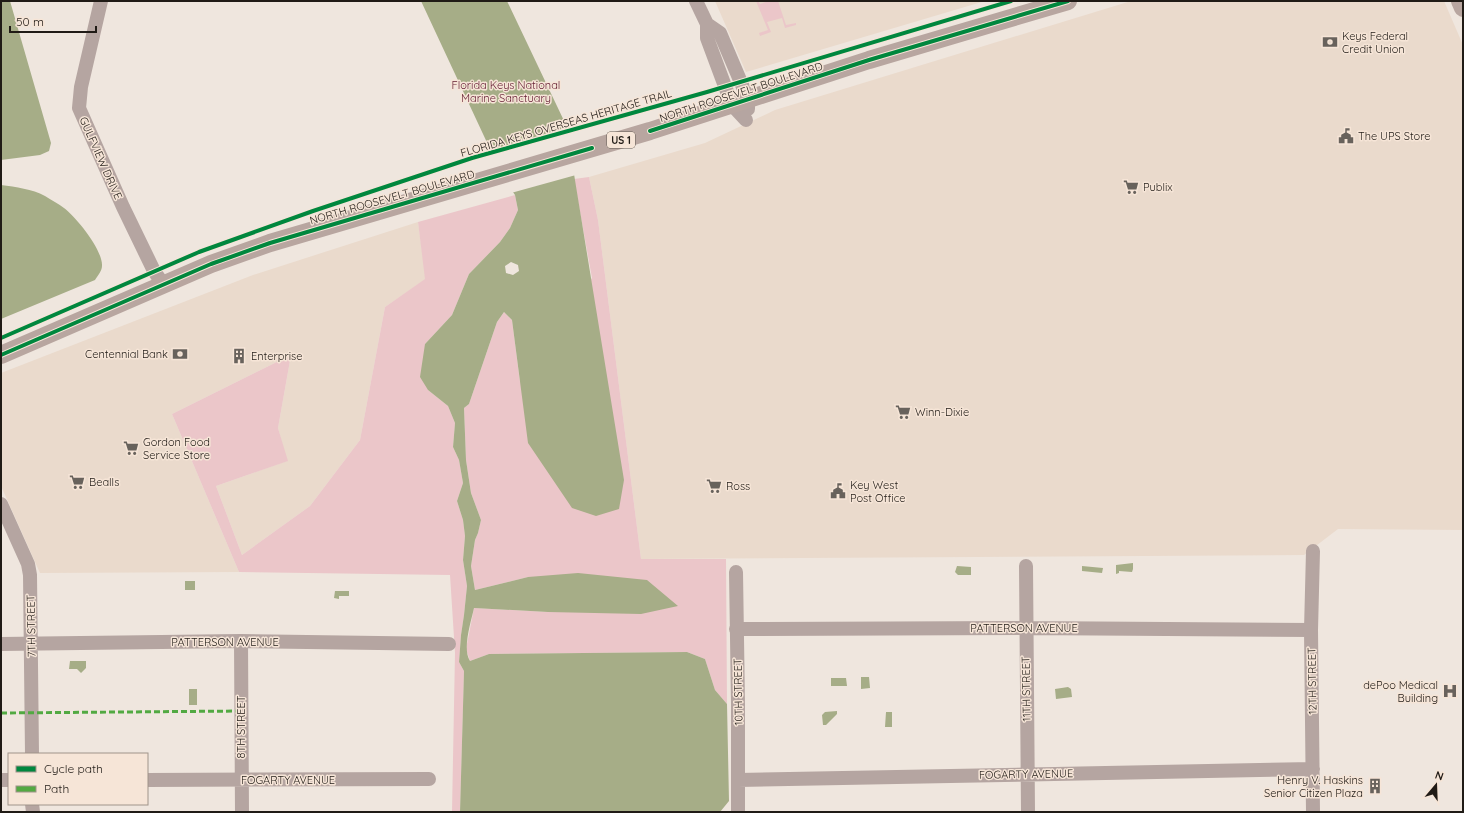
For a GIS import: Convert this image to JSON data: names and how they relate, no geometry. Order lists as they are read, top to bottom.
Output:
{
  "streets": {
    "main road": ["NORTH ROOSEVELT BOULEVARD", "US 1"],
    "street": [
      "GULFVIEW DRIVE",
      "7TH STREET",
      "PATTERSON AVENUE",
      "12TH STREET",
      "11TH STREET",
      "10TH STREET",
      "8TH STREET",
      "FOGARTY AVENUE"
    ],
    "cycle path": ["FLORIDA KEYS OVERSEAS HERITAGE TRAIL"]
  },
  "crossings": [
    ["NORTH ROOSEVELT BOULEVARD", "GULFVIEW DRIVE"],
    ["7TH STREET", "PATTERSON AVENUE"],
    ["PATTERSON AVENUE", "12TH STREET"],
    ["PATTERSON AVENUE", "11TH STREET"],
    ["PATTERSON AVENUE", "10TH STREET"],
    ["PATTERSON AVENUE", "8TH STREET"],
    ["12TH STREET", "FOGARTY AVENUE"],
    ["11TH STREET", "FOGARTY AVENUE"],
    ["10TH STREET", "FOGARTY AVENUE"],
    ["8TH STREET", "FOGARTY AVENUE"]
  ],
  "parks": ["Florida Keys National Marine Sanctuary"],
  "places": {
    "bank": ["Keys Federal Credit Union", "Centennial Bank"],
    "public building": ["The UPS Store", "Key West Post Office"],
    "supermarket": [
      "Publix",
      "Winn-Dixie",
      "Gordon Food Service Store",
      "Bealls",
      "Ross"
    ],
    "building": ["Enterprise", "Henry V. Haskins Senior Citizen Plaza"],
    "hospital": ["dePoo Medical Building"]
  },
  "legend": ["Cycle path", "Path"],
  "scale_bar": "50 m",
  "north": "top"
}
